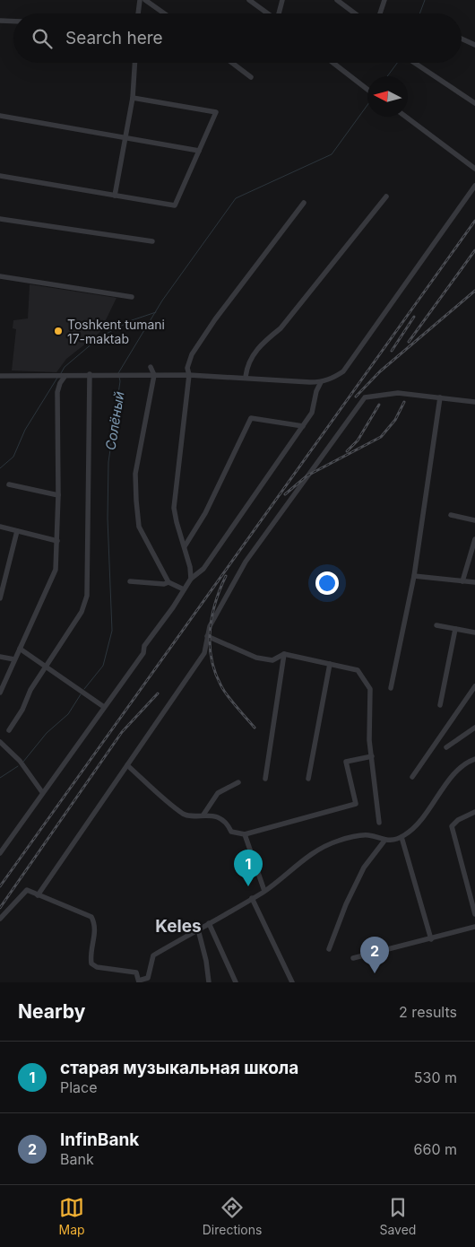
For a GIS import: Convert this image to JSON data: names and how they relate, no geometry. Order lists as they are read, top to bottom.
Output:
{
  "districts": ["Keles"],
  "water": ["Солёный"],
  "places": ["Toshkent tumani 17-maktab"],
  "north": "left",
  "page": {
    "search": "Search here",
    "pins": ["1", "2"],
    "heading": ["Nearby", "2 results"],
    "list": [
      {
        "mark": "1",
        "name": "старая музыкальная школа",
        "note": "Place",
        "value": "530 m"
      },
      {
        "mark": "2",
        "name": "InfinBank",
        "note": "Bank",
        "value": "660 m"
      }
    ],
    "nav": ["Map", "Directions", "Saved"]
  }
}
